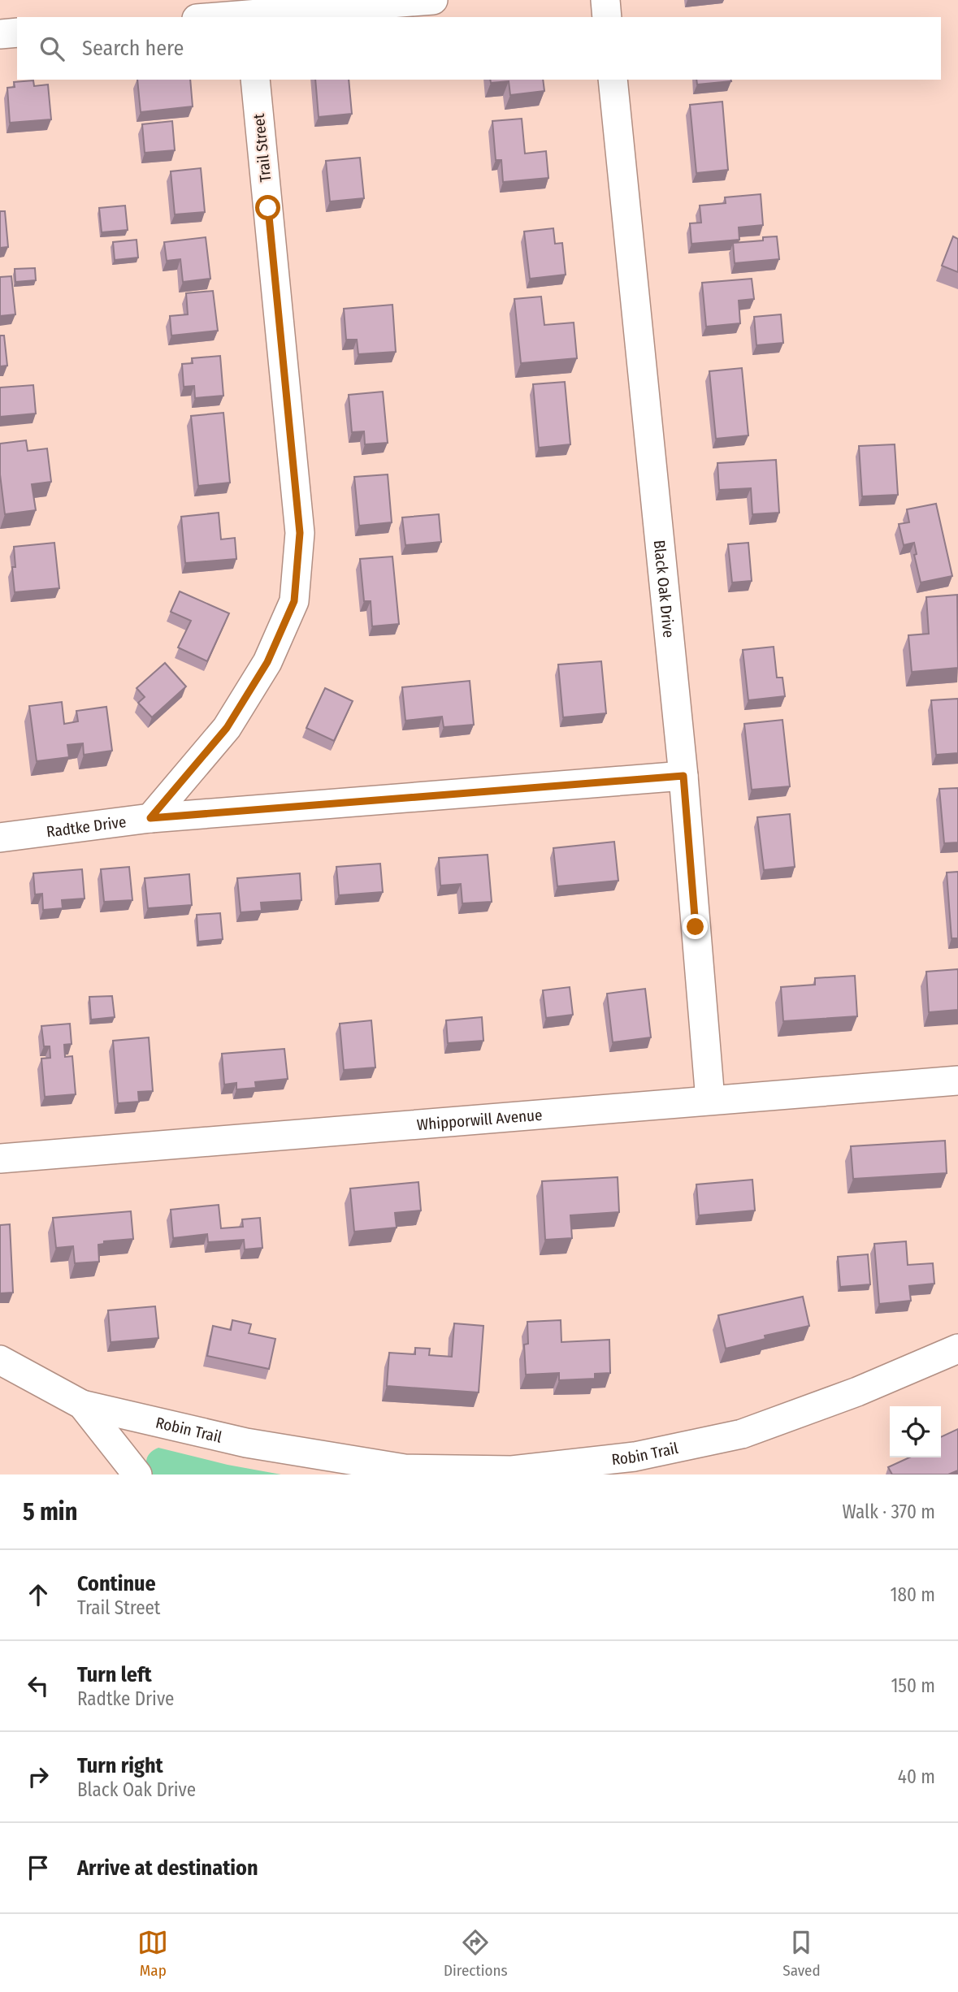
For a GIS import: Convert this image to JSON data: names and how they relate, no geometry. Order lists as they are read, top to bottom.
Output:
{
  "streets": {
    "street": [
      "Trail Street",
      "Black Oak Drive",
      "Radtke Drive",
      "Whipporwill Avenue",
      "Robin Trail"
    ]
  },
  "crossings": [
    ["Trail Street", "Radtke Drive"],
    ["Black Oak Drive", "Radtke Drive"],
    ["Black Oak Drive", "Whipporwill Avenue"]
  ],
  "page": {
    "search": "Search here",
    "heading": ["5 min", "Walk · 370 m"],
    "list": [
      ["Continue", "Trail Street", "180 m"],
      ["Turn left", "Radtke Drive", "150 m"],
      ["Turn right", "Black Oak Drive", "40 m"],
      "Arrive at destination"
    ],
    "nav": ["Map", "Directions", "Saved"]
  }
}
